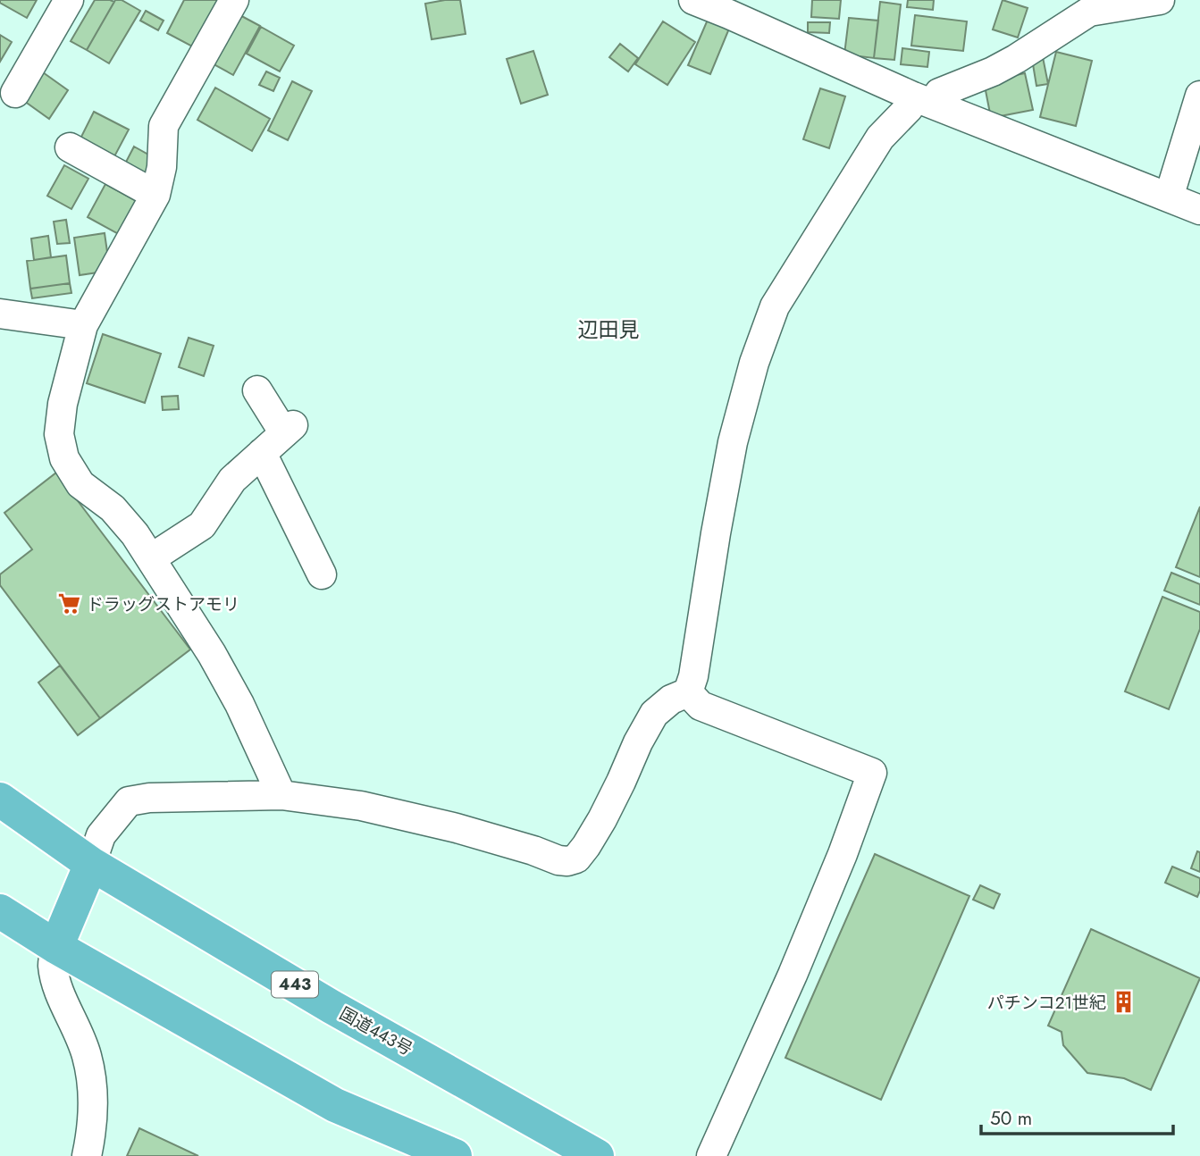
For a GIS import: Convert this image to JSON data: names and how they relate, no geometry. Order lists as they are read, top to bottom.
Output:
{
  "streets": {
    "highway": ["443", "国道443号"]
  },
  "districts": ["辺田見"],
  "places": {
    "supermarket": ["ドラッグストアモリ"],
    "building": ["パチンコ21世紀"]
  },
  "scale_bar": "50 m"
}
